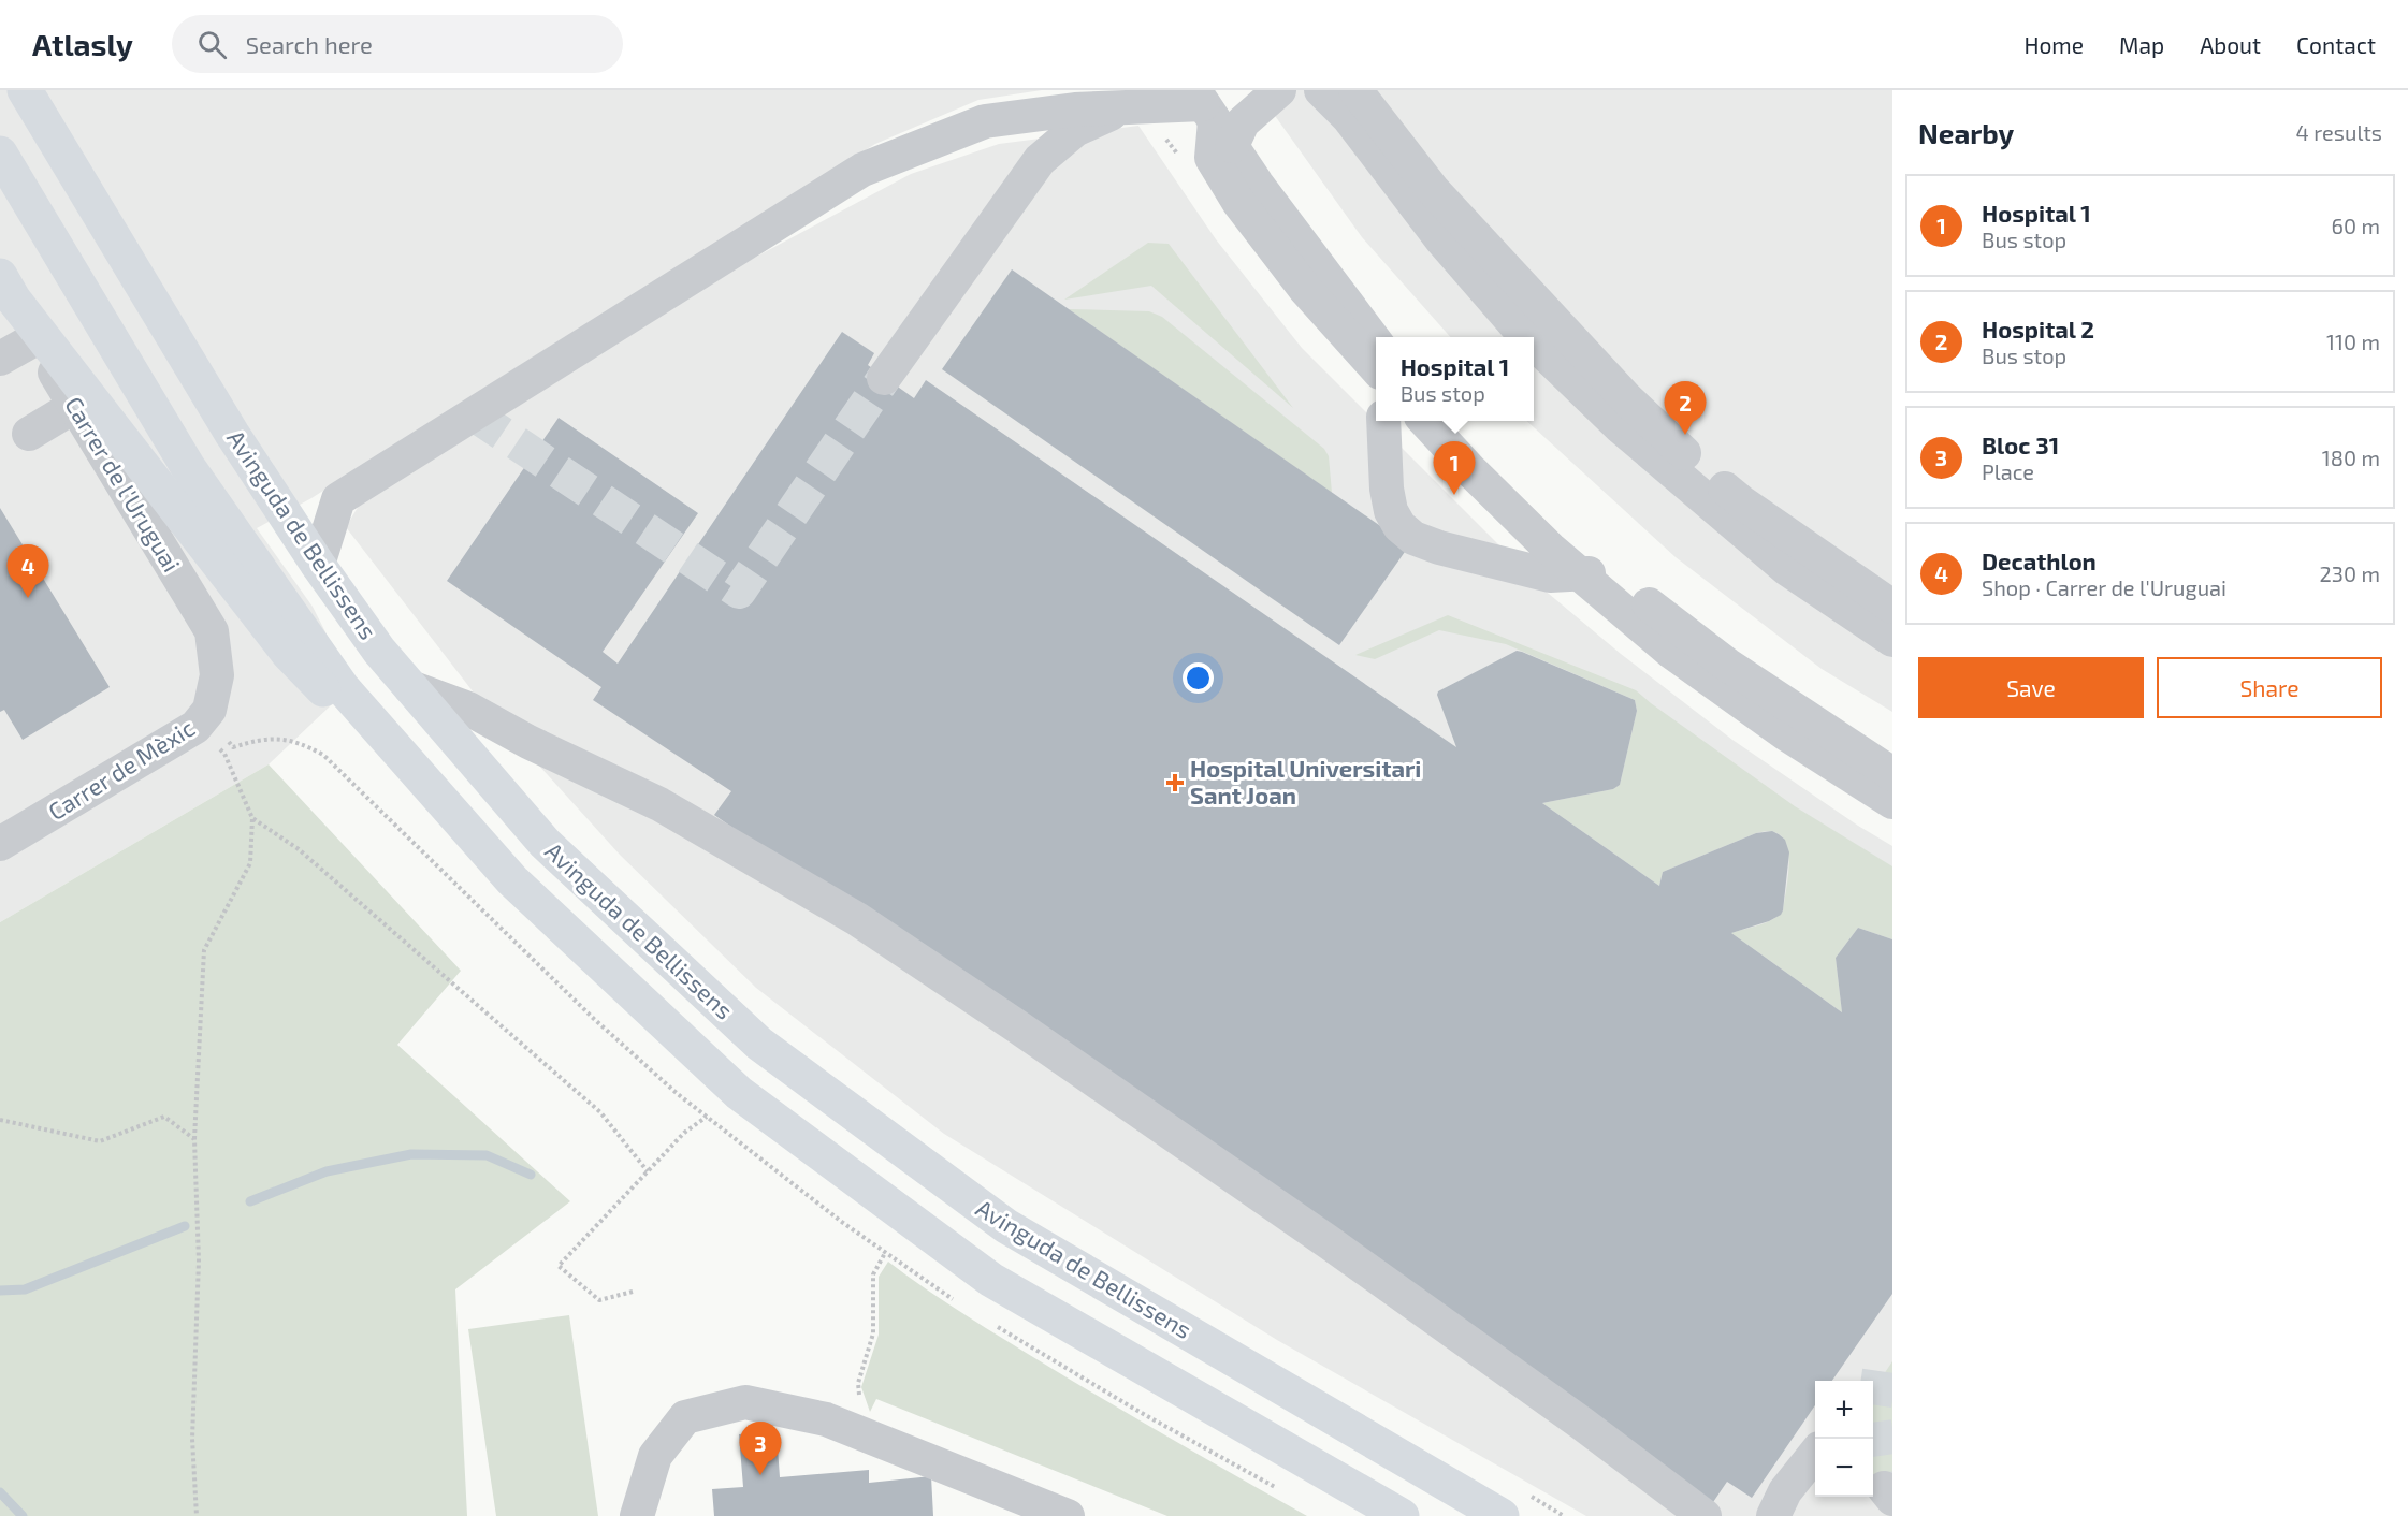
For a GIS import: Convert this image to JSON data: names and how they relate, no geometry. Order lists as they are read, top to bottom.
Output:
{
  "streets": {
    "main road": ["Avinguda de Bellissens"],
    "street": ["Carrer de l'Uruguai", "Carrer de Mèxic"]
  },
  "crossings": [
    ["Carrer de l'Uruguai", "Carrer de Mèxic"]
  ],
  "places": {
    "health": ["Hospital Universitari Sant Joan"]
  },
  "page": {
    "header": "Atlasly",
    "search": "Search here",
    "nav": [
      "Home",
      "Map",
      "About",
      "Contact"
    ],
    "heading": ["Nearby", "4 results"],
    "list": [
      {
        "mark": "1",
        "name": "Hospital 1",
        "note": "Bus stop",
        "value": "60 m"
      },
      {
        "mark": "2",
        "name": "Hospital 2",
        "note": "Bus stop",
        "value": "110 m"
      },
      {
        "mark": "3",
        "name": "Bloc 31",
        "note": "Place",
        "value": "180 m"
      },
      {
        "mark": "4",
        "name": "Decathlon",
        "note": "Shop · Carrer de l'Uruguai",
        "value": "230 m"
      }
    ],
    "popup": ["Hospital 1", "Bus stop"],
    "pins": [
      "2",
      "1",
      "4",
      "3"
    ],
    "buttons": ["Save", "Share"],
    "map_buttons": ["+", "−"]
  }
}
